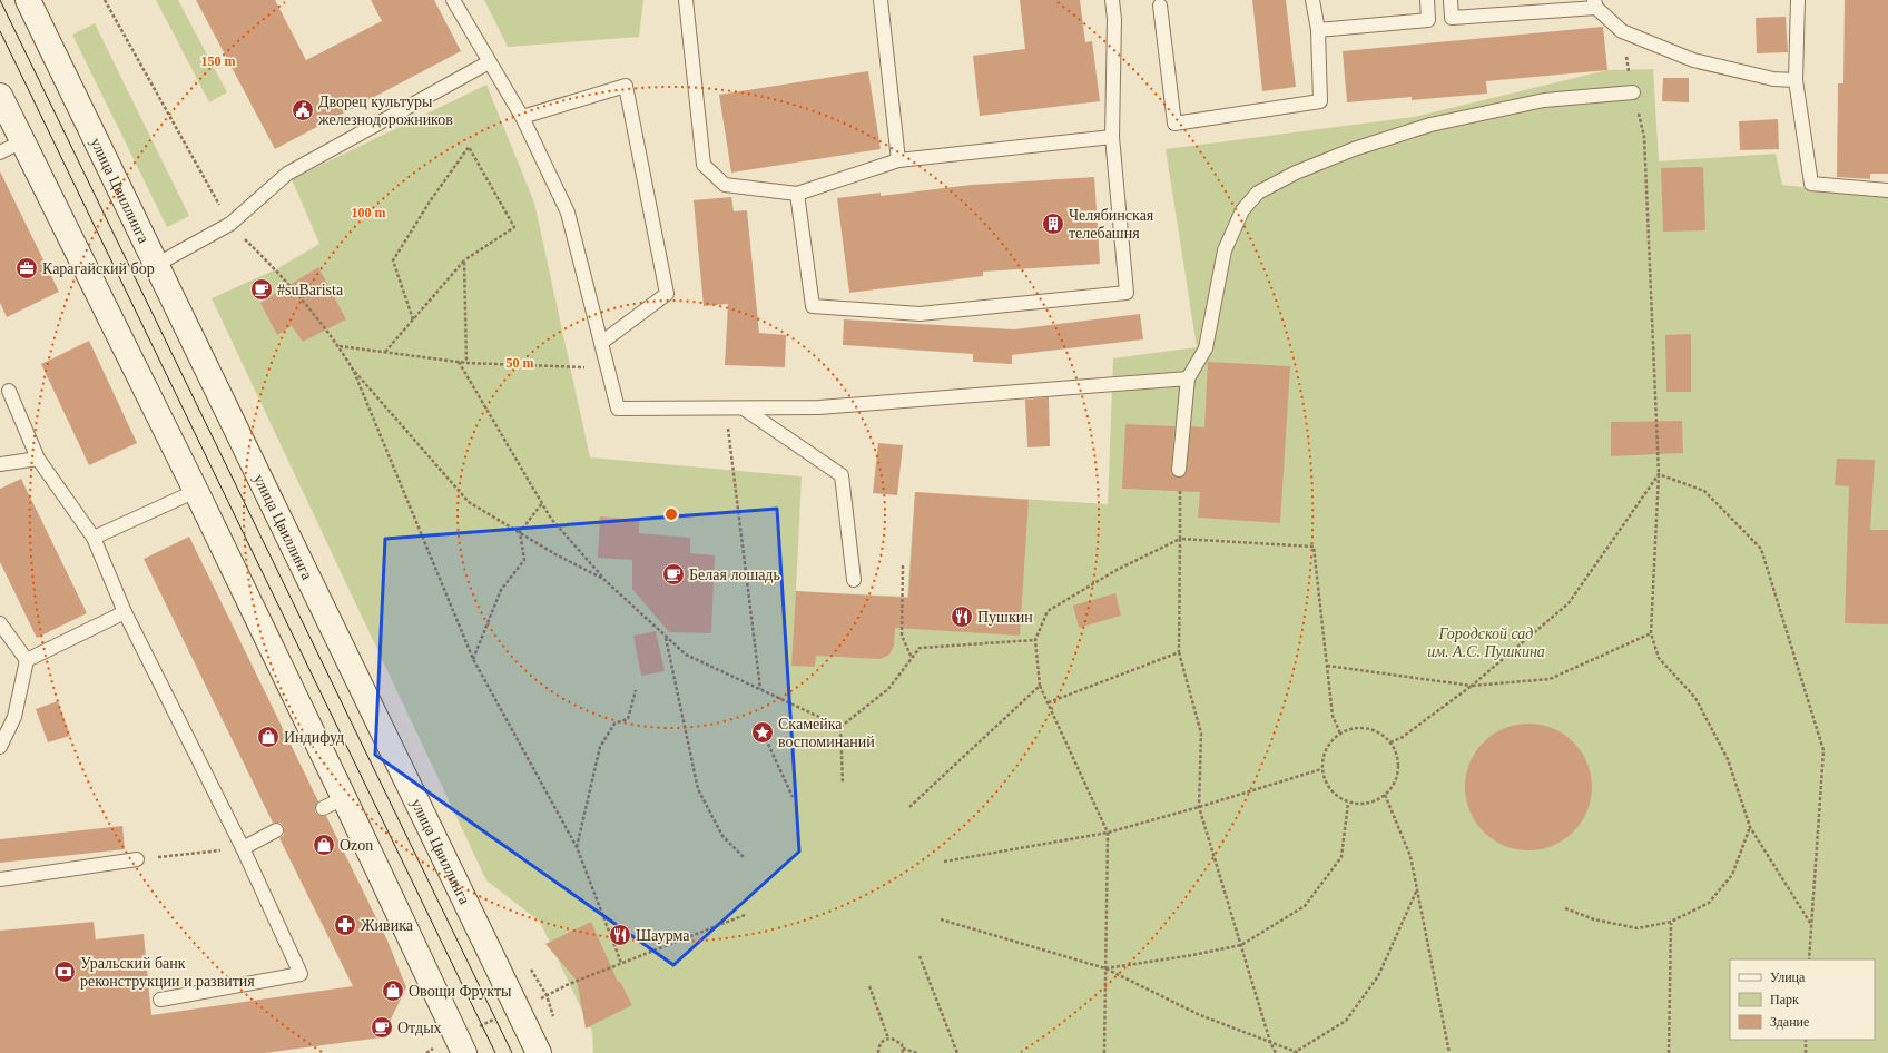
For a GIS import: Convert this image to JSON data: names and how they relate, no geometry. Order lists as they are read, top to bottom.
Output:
{
  "streets": {
    "main road": ["улица Цвиллинга"]
  },
  "parks": ["Городской сад им. А.С. Пушкина"],
  "places": {
    "public building": ["Дворец культуры железнодорожников"],
    "building": ["Челябинская телебашня"],
    "office": ["Карагайский бор"],
    "cafe": ["#suBarista", "Белая лошадь", "Отдых"],
    "restaurant": ["Пушкин", "Шаурма"],
    "place": ["Скамейка воспоминаний"],
    "shop": ["Индифуд", "Ozon", "Овощи Фрукты"],
    "pharmacy": ["Живика"],
    "bank": ["Уральский банк реконструкции и развития"]
  },
  "legend": ["Улица", "Парк", "Здание"],
  "rings": ["150 m", "100 m", "50 m"]
}
